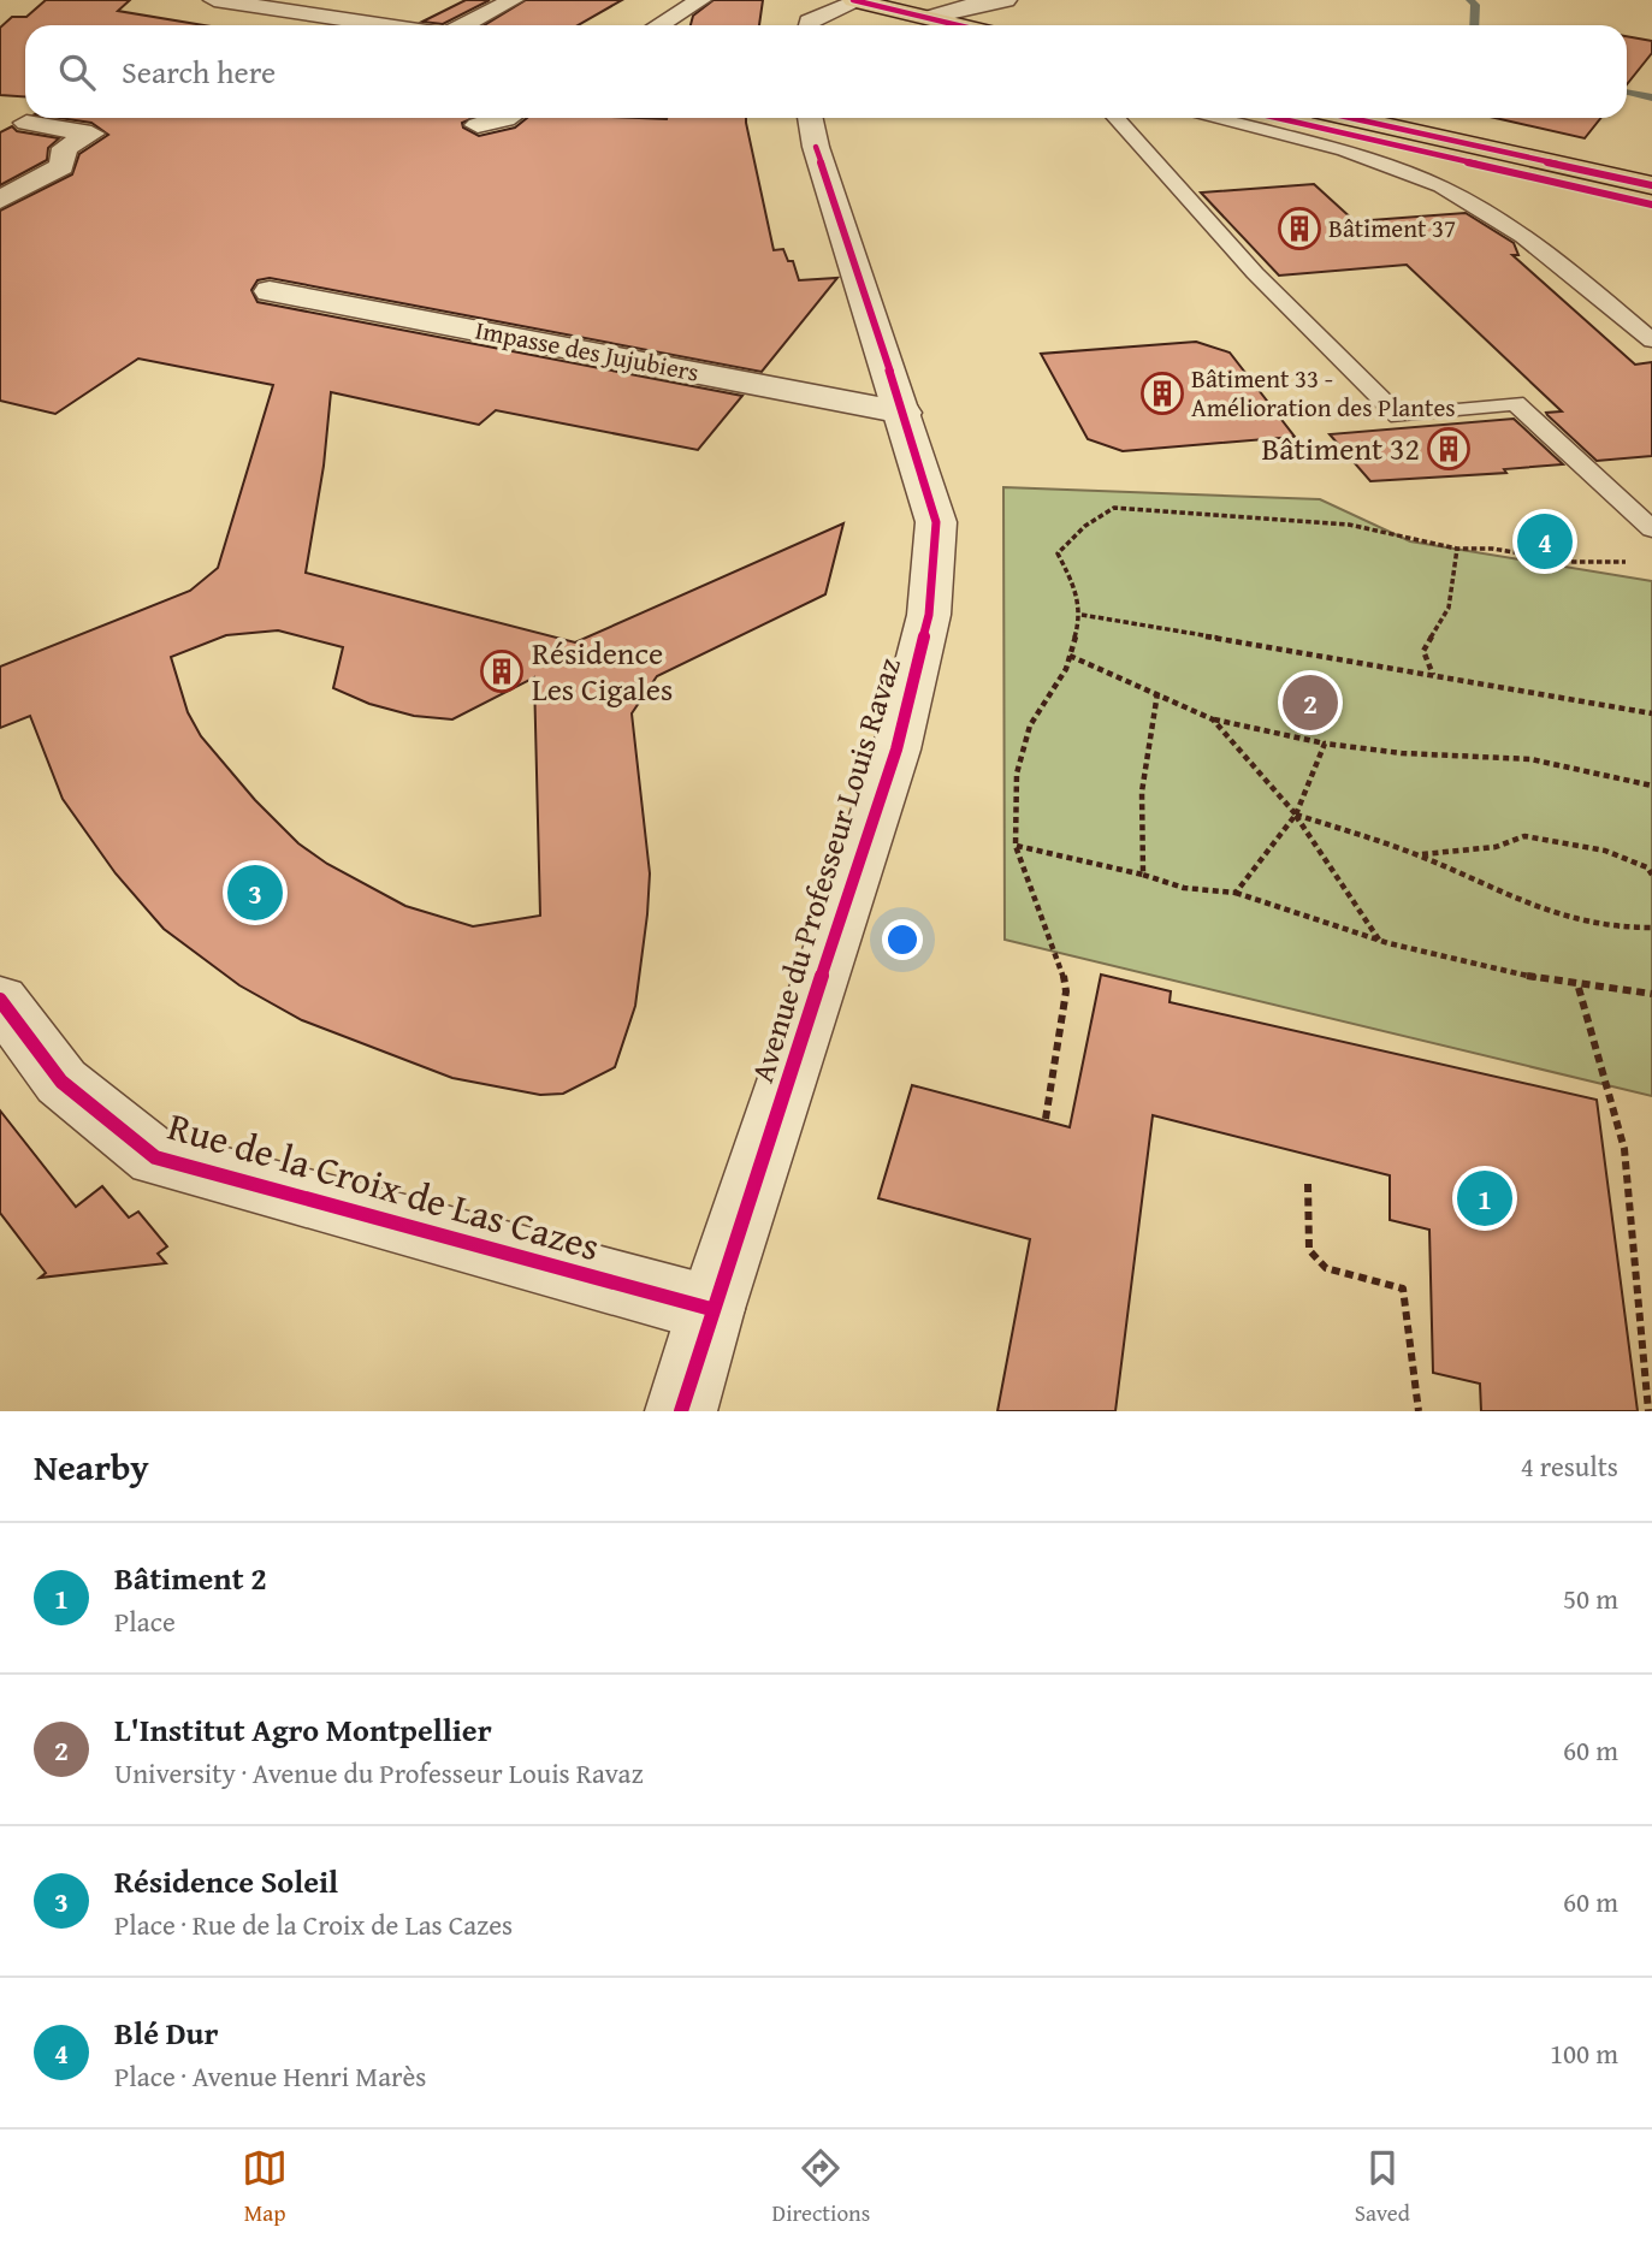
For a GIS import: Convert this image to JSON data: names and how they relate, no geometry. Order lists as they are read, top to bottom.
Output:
{
  "streets": {
    "street": ["Impasse des Jujubiers", "Avenue du Professeur Louis Ravaz", "Rue de la Croix de Las Cazes"]
  },
  "crossings": [
    ["Impasse des Jujubiers", "Avenue du Professeur Louis Ravaz"],
    ["Avenue du Professeur Louis Ravaz", "Rue de la Croix de Las Cazes"]
  ],
  "places": {
    "building": [
      "Bâtiment 37",
      "Bâtiment 33 - Amélioration des Plantes",
      "Bâtiment 32",
      "Résidence Les Cigales"
    ]
  },
  "page": {
    "search": "Search here",
    "pins": [
      "4",
      "2",
      "3",
      "1"
    ],
    "heading": ["Nearby", "4 results"],
    "list": [
      {
        "mark": "1",
        "name": "Bâtiment 2",
        "note": "Place",
        "value": "50 m"
      },
      {
        "mark": "2",
        "name": "L'Institut Agro Montpellier",
        "note": "University · Avenue du Professeur Louis Ravaz",
        "value": "60 m"
      },
      {
        "mark": "3",
        "name": "Résidence Soleil",
        "note": "Place · Rue de la Croix de Las Cazes",
        "value": "60 m"
      },
      {
        "mark": "4",
        "name": "Blé Dur",
        "note": "Place · Avenue Henri Marès",
        "value": "100 m"
      }
    ],
    "nav": ["Map", "Directions", "Saved"]
  }
}
